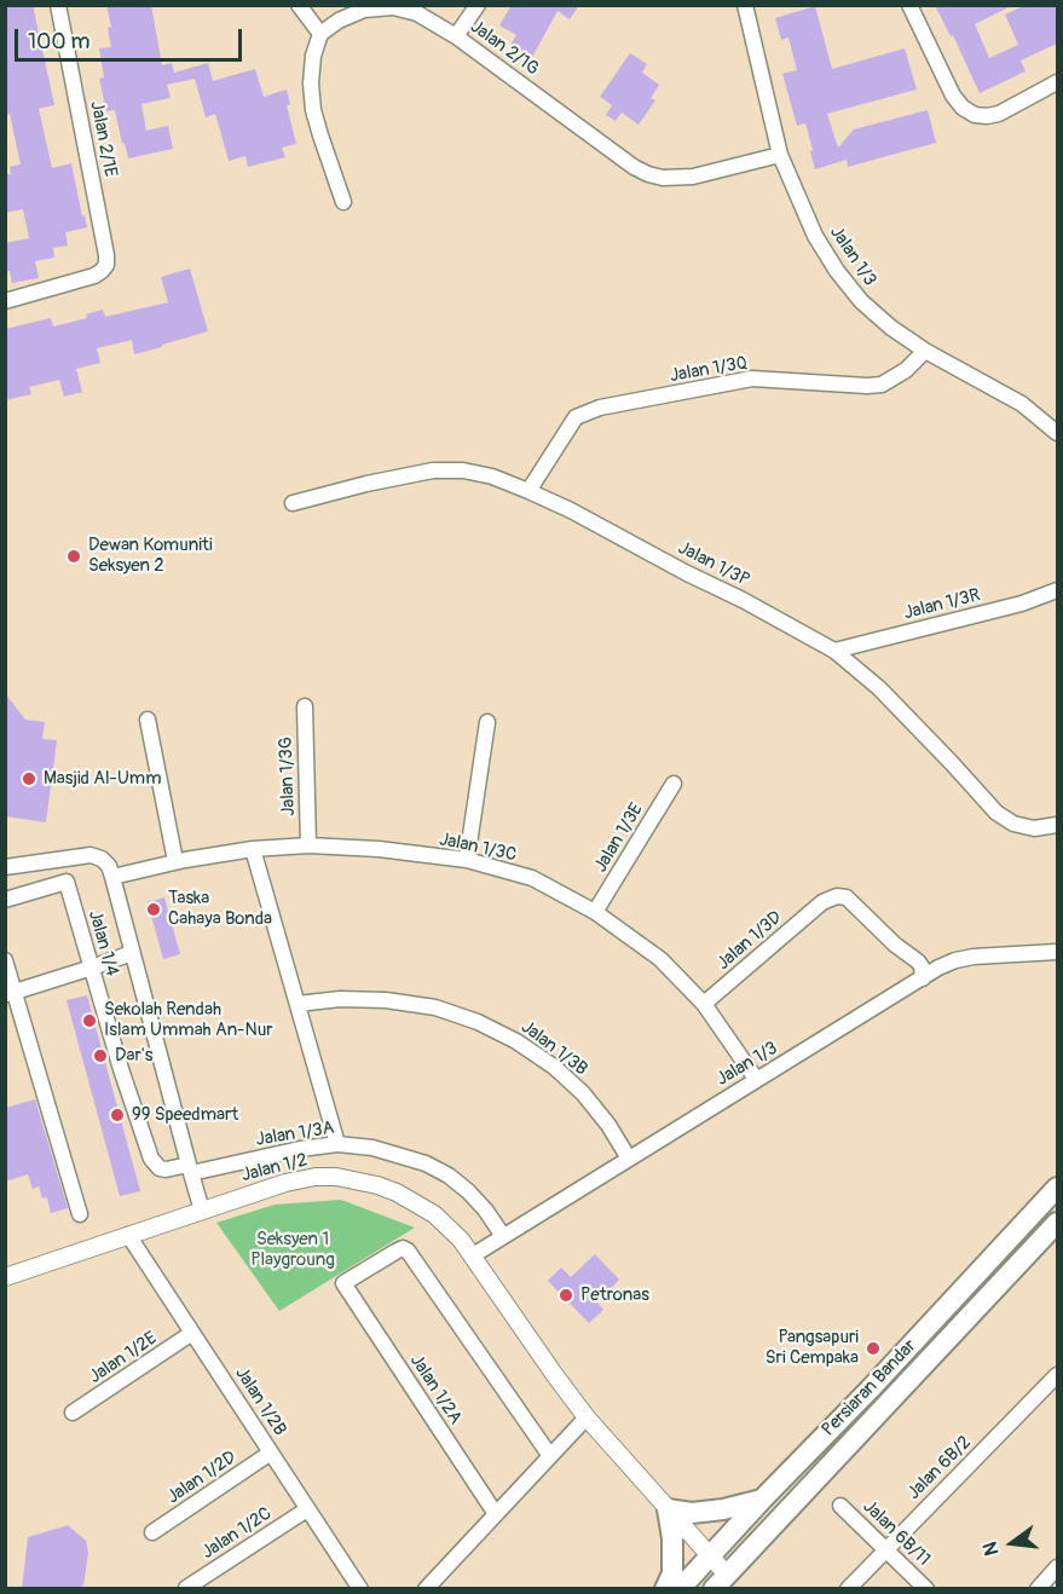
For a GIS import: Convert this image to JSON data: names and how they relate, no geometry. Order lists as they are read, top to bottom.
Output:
{
  "streets": {
    "main road": ["Persiaran Bandar"],
    "street": [
      "Jalan 2/1G",
      "Jalan 2/1E",
      "Jalan 1/3",
      "Jalan 1/3Q",
      "Jalan 1/3P",
      "Jalan 1/3R",
      "Jalan 1/3G",
      "Jalan 1/3E",
      "Jalan 1/3C",
      "Jalan 1/3D",
      "Jalan 1/4",
      "Jalan 1/3B",
      "Jalan 1/3A",
      "Jalan 1/2",
      "Jalan 1/2E",
      "Jalan 1/2A",
      "Jalan 1/2B",
      "Jalan 6B/2",
      "Jalan 1/2D",
      "Jalan 1/2C",
      "Jalan 6B/11"
    ]
  },
  "crossings": [
    ["Jalan 2/1G", "Jalan 1/3"],
    ["Jalan 1/3", "Jalan 1/3Q"],
    ["Jalan 1/3", "Jalan 1/3C"],
    ["Jalan 1/3", "Jalan 1/3D"],
    ["Jalan 1/3", "Jalan 1/3B"],
    ["Jalan 1/3", "Jalan 1/3A"],
    ["Jalan 1/3", "Jalan 1/2"],
    ["Jalan 1/3Q", "Jalan 1/3P"],
    ["Jalan 1/3P", "Jalan 1/3R"],
    ["Jalan 1/3G", "Jalan 1/3C"],
    ["Jalan 1/3E", "Jalan 1/3C"],
    ["Jalan 1/3C", "Jalan 1/3D"],
    ["Jalan 1/4", "Jalan 1/3A"],
    ["Jalan 1/2", "Persiaran Bandar"],
    ["Jalan 1/2", "Jalan 1/2B"],
    ["Jalan 1/2E", "Jalan 1/2B"],
    ["Jalan 1/2B", "Jalan 1/2D"],
    ["Jalan 1/2B", "Jalan 1/2C"],
    ["Jalan 6B/2", "Jalan 6B/11"]
  ],
  "parks": ["Seksyen 1 Playgroung"],
  "places": [
    "Dewan Komuniti Seksyen 2",
    "Masjid Al-Umm",
    "Taska Cahaya Bonda",
    "Sekolah Rendah Islam Ummah An-Nur",
    "Dar's",
    "99 Speedmart",
    "Petronas",
    "Pangsapuri Sri Cempaka"
  ],
  "scale_bar": "100 m",
  "north": "left"
}
